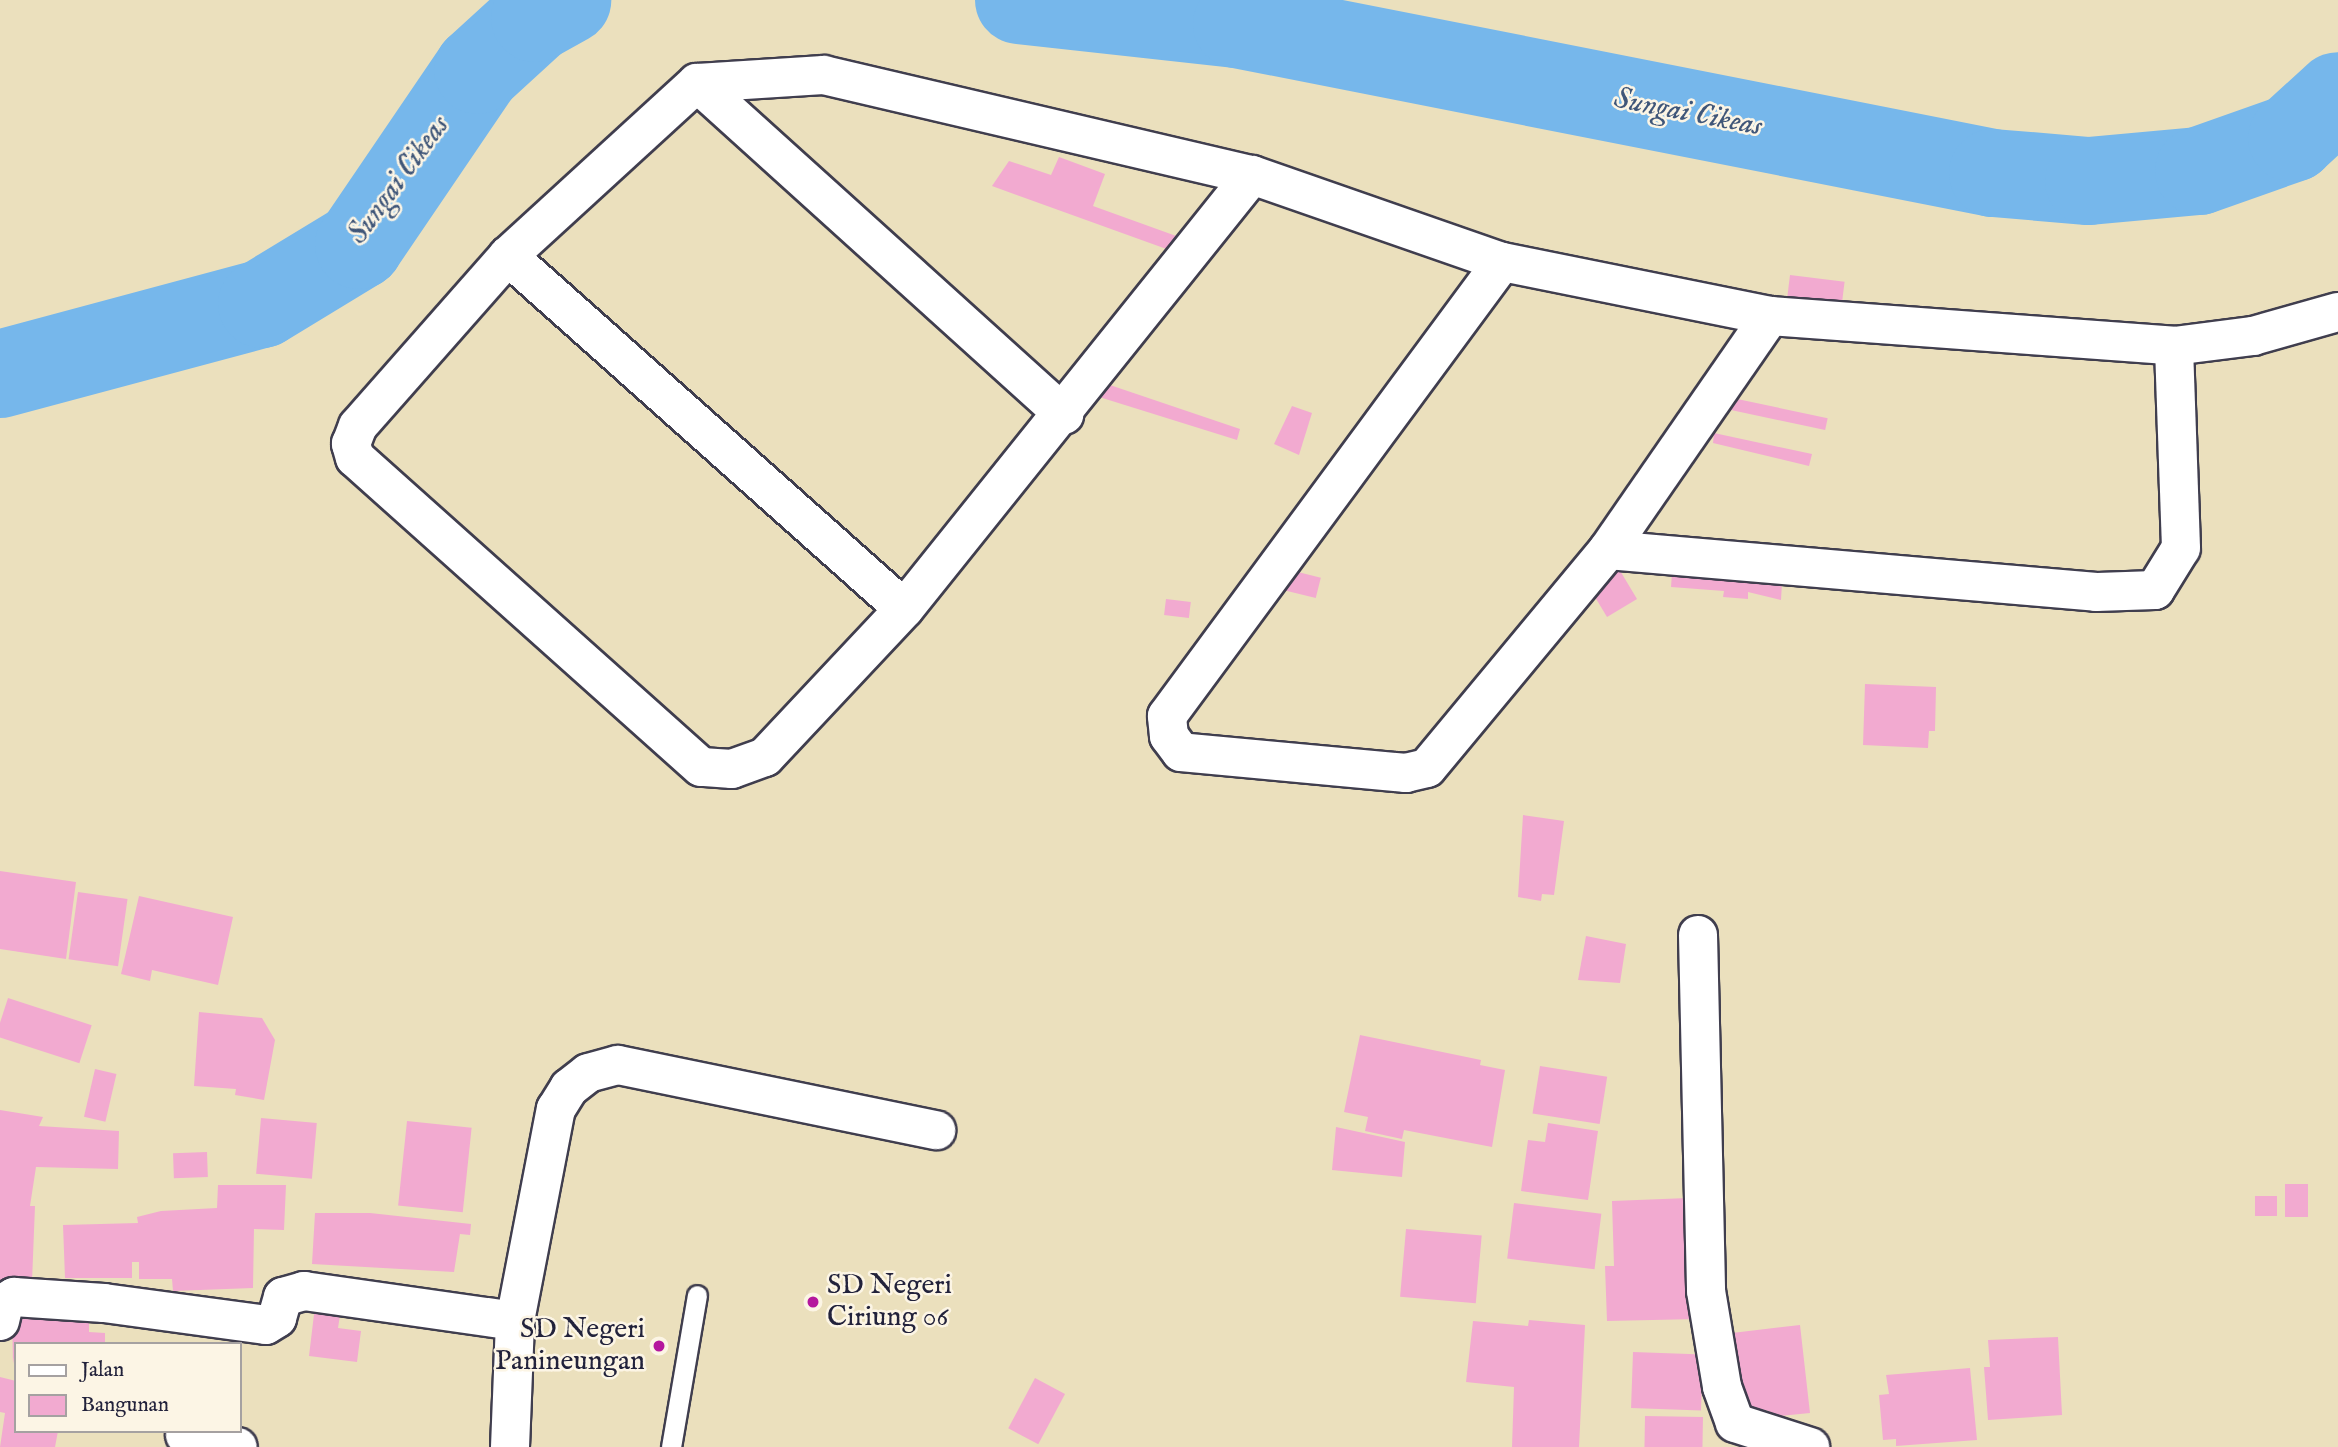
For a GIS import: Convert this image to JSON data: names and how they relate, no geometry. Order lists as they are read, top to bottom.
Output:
{
  "water": ["Sungai Cikeas"],
  "places": ["SD Negeri Ciriung 06", "SD Negeri Panineungan"],
  "legend": ["Jalan", "Bangunan"]
}
